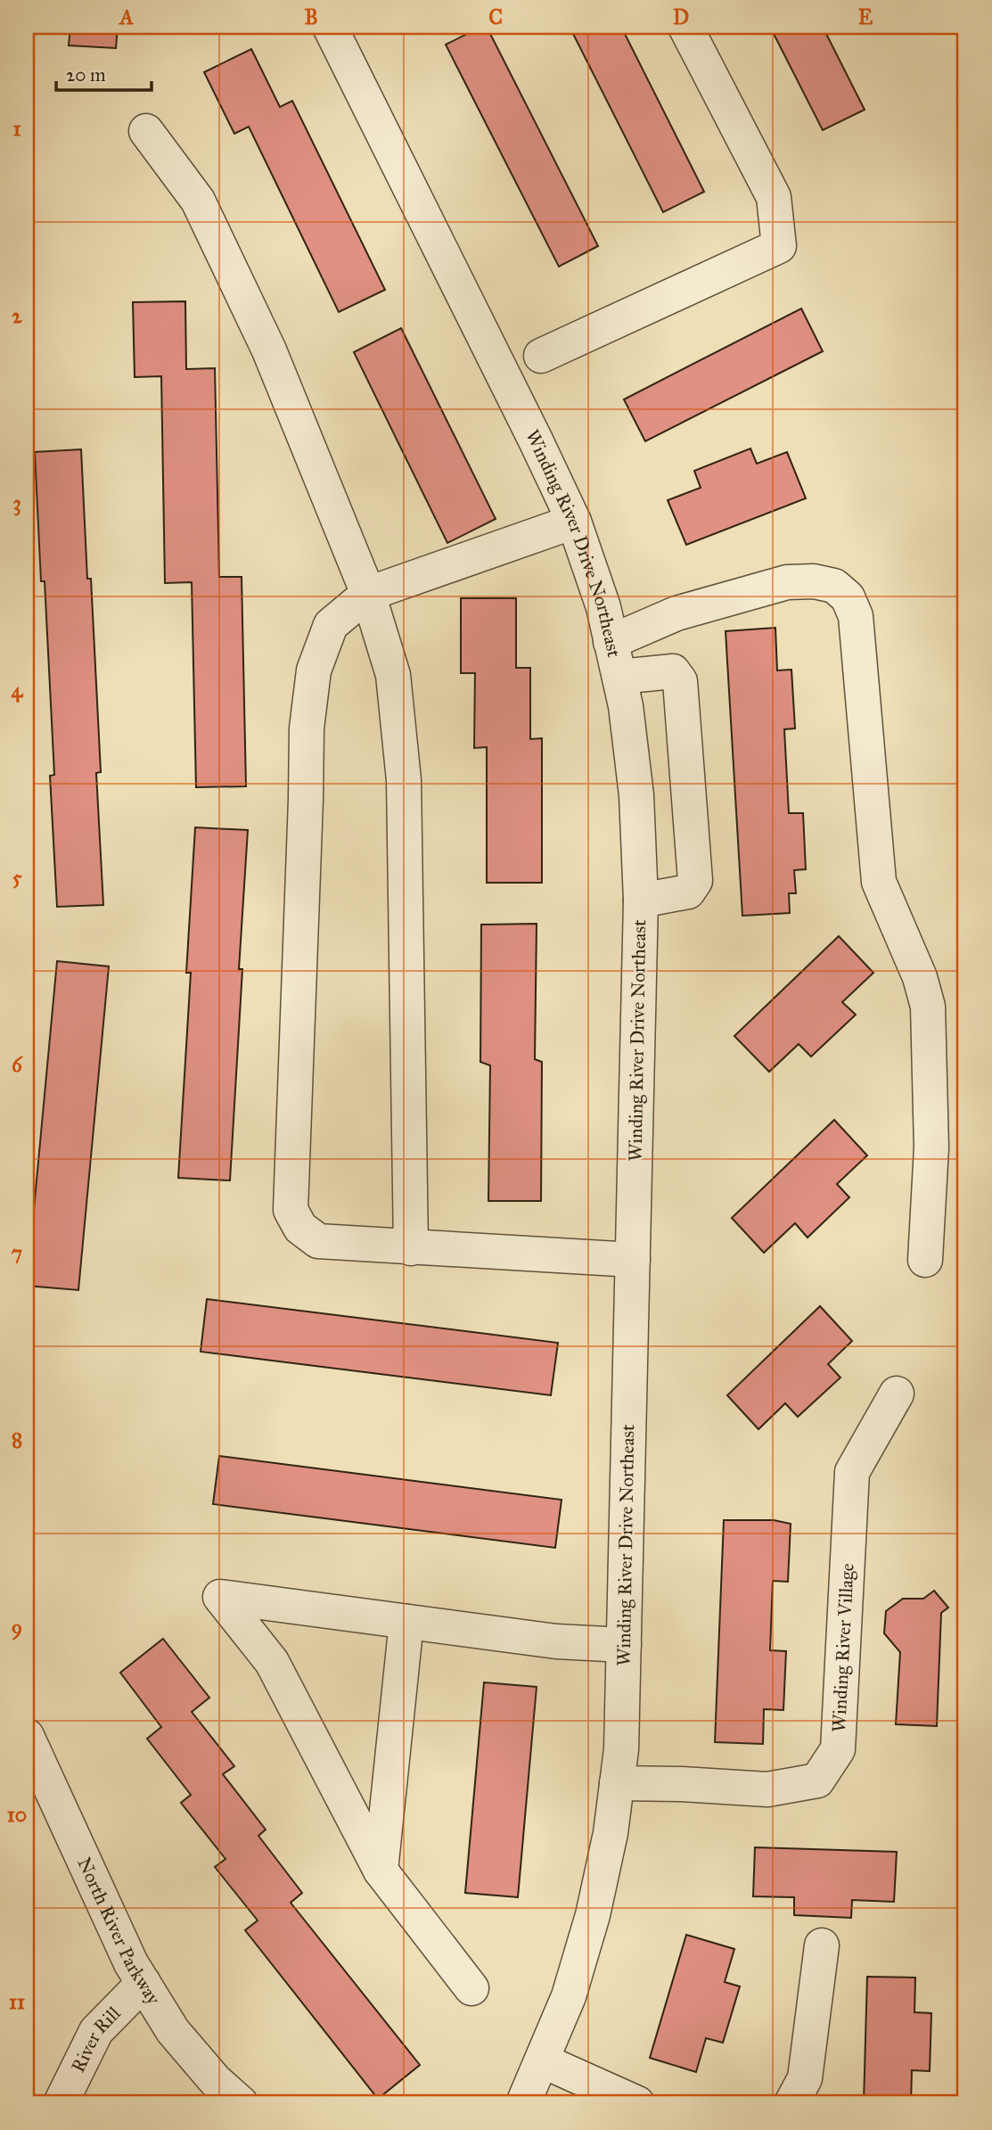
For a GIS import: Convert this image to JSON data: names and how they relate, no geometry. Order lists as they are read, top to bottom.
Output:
{
  "streets": {
    "street": [
      "Winding River Drive Northeast",
      "Winding River Village",
      "North River Parkway",
      "River Rill"
    ]
  },
  "crossings": [
    ["Winding River Drive Northeast", "Winding River Village"],
    ["North River Parkway", "River Rill"]
  ],
  "scale_bar": "20 m",
  "grid": {
    "columns": [
      "A",
      "B",
      "C",
      "D",
      "E"
    ],
    "rows": [
      "1",
      "2",
      "3",
      "4",
      "5",
      "6",
      "7",
      "8",
      "9",
      "10",
      "11"
    ]
  }
}
